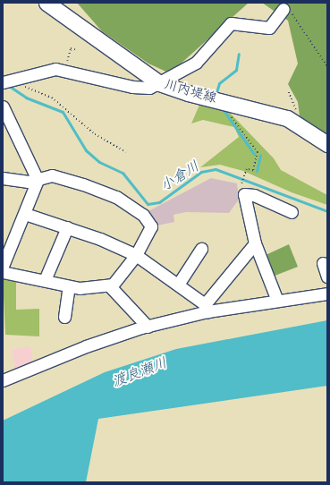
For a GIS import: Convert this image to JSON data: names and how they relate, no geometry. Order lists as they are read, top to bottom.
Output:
{
  "streets": {
    "main road": ["川内堤線"]
  },
  "water": ["小倉川", "渡良瀬川"]
}
